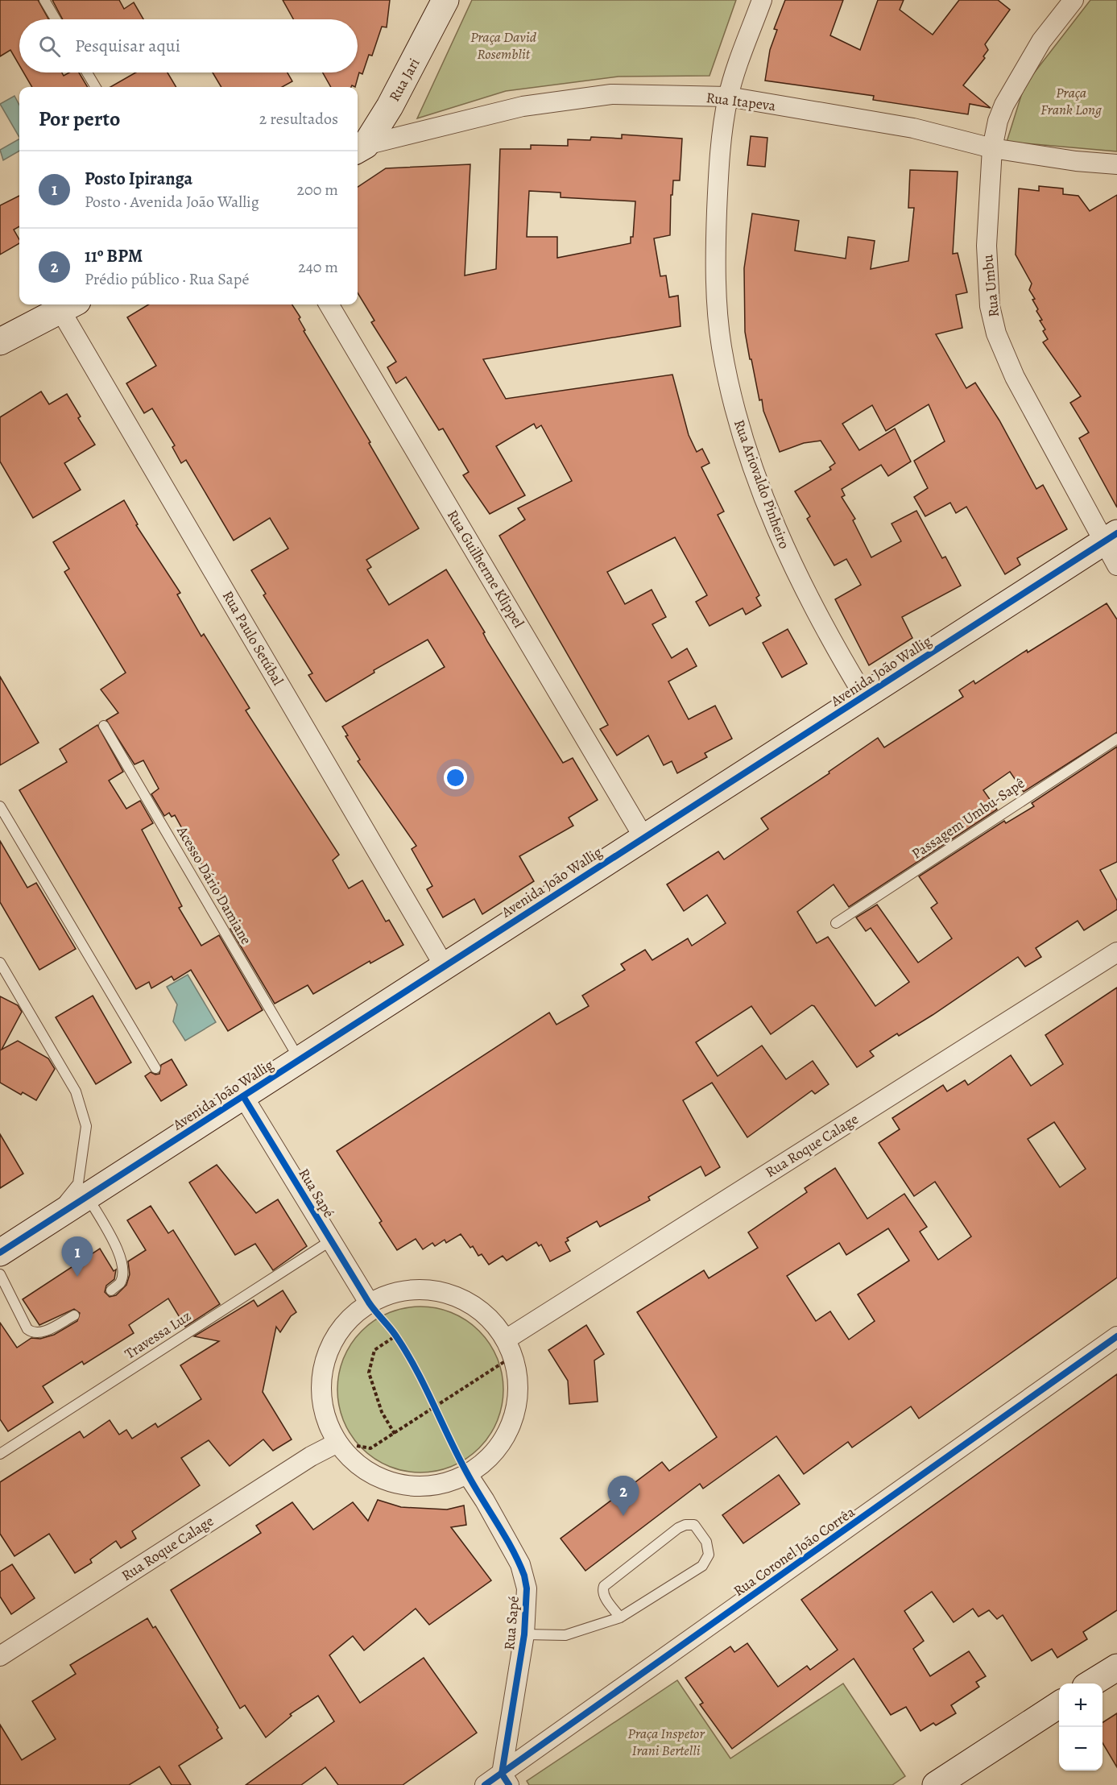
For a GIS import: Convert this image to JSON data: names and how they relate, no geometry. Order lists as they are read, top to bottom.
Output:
{
  "streets": {
    "main road": ["Rua Jari", "Avenida João Wallig"],
    "street": [
      "Rua Itapeva",
      "Rua Umbu",
      "Rua Ariovaldo Pinheiro",
      "Rua Guilherme Klippel",
      "Rua Paulo Setúbal",
      "Rua Roque Calage",
      "Rua Sapé",
      "Rua Coronel João Corrêa"
    ],
    "lane": ["Passagem Umbu-Sapê", "Acesso Dário Damiane", "Travessa Luz"]
  },
  "crossings": [
    ["Rua Jari", "Rua Itapeva"],
    ["Rua Itapeva", "Rua Umbu"],
    ["Rua Itapeva", "Rua Ariovaldo Pinheiro"],
    ["Rua Umbu", "Avenida João Wallig"],
    ["Rua Ariovaldo Pinheiro", "Avenida João Wallig"],
    ["Rua Guilherme Klippel", "Avenida João Wallig"],
    ["Rua Paulo Setúbal", "Avenida João Wallig"],
    ["Avenida João Wallig", "Acesso Dário Damiane"],
    ["Avenida João Wallig", "Rua Sapé"],
    ["Rua Sapé", "Travessa Luz"],
    ["Rua Sapé", "Rua Coronel João Corrêa"]
  ],
  "parks": ["Praça David Rosemblit", "Praça Frank Long", "Praça Inspetor Irani Bertelli"],
  "page": {
    "search": "Pesquisar aqui",
    "heading": ["Por perto", "2 resultados"],
    "list": [
      {
        "mark": "1",
        "name": "Posto Ipiranga",
        "note": "Posto · Avenida João Wallig",
        "value": "200 m"
      },
      {
        "mark": "2",
        "name": "11º BPM",
        "note": "Prédio público · Rua Sapé",
        "value": "240 m"
      }
    ],
    "pins": ["1", "2"],
    "map_buttons": ["+", "−"]
  }
}
